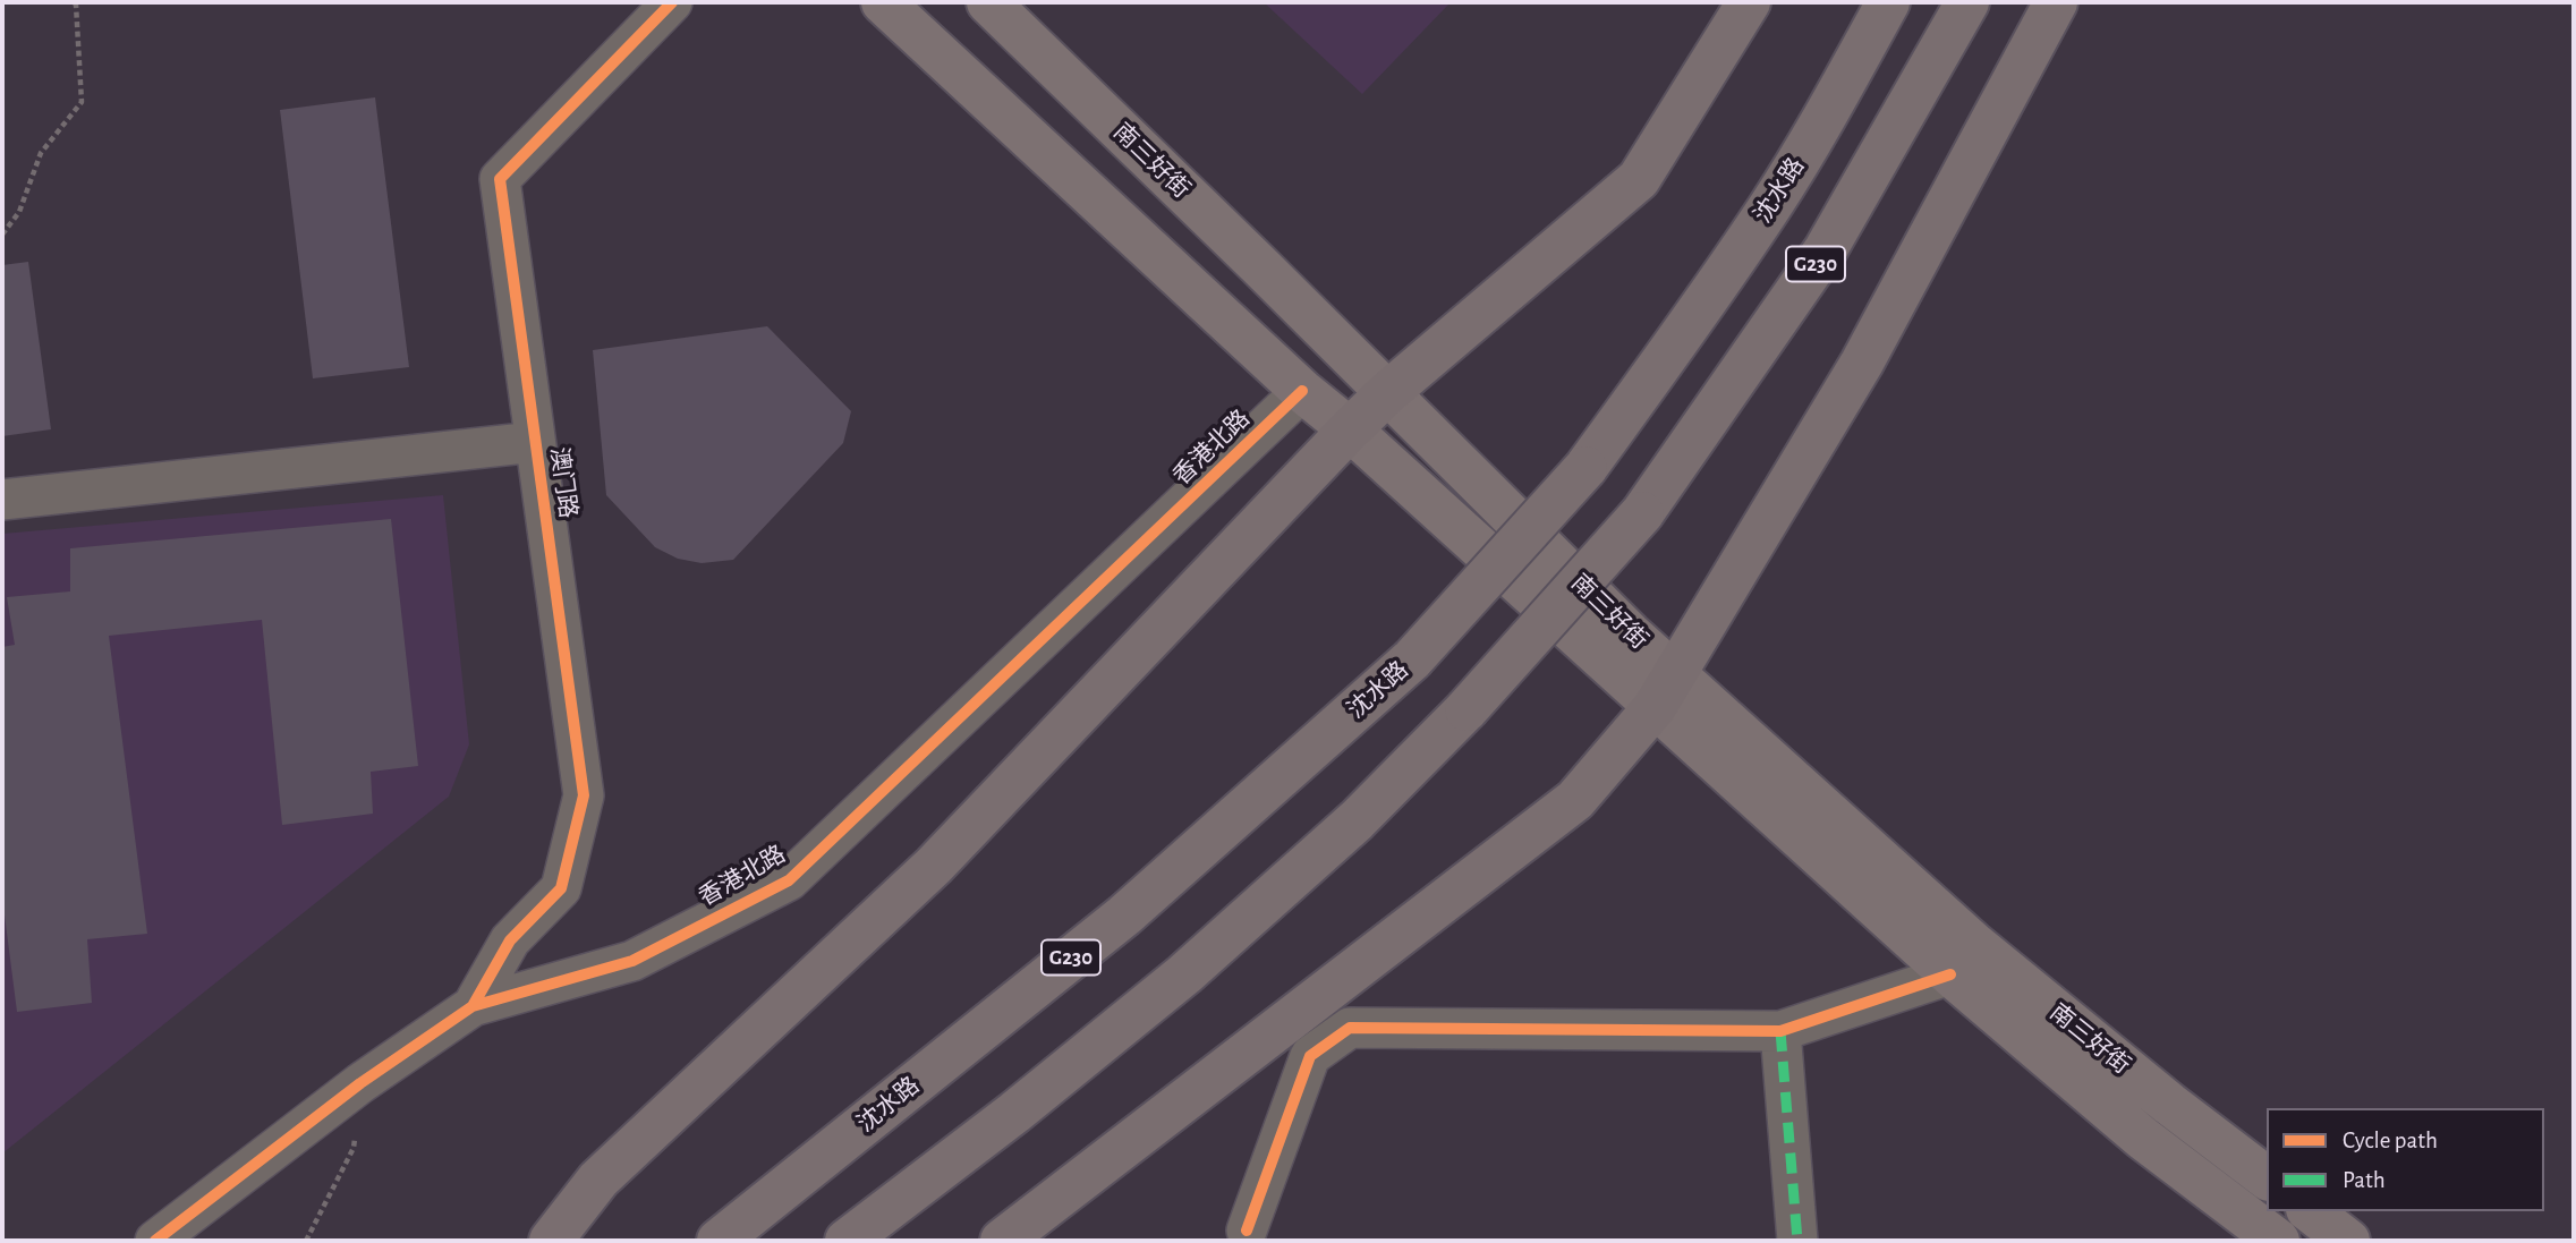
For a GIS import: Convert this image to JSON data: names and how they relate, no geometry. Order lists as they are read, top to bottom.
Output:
{
  "streets": {
    "highway": ["沈水路", "G230"],
    "main road": ["南三好街"],
    "street": ["香港北路", "澳门路"]
  },
  "crossings": [
    ["香港北路", "澳门路"]
  ],
  "legend": ["Cycle path", "Path"]
}
